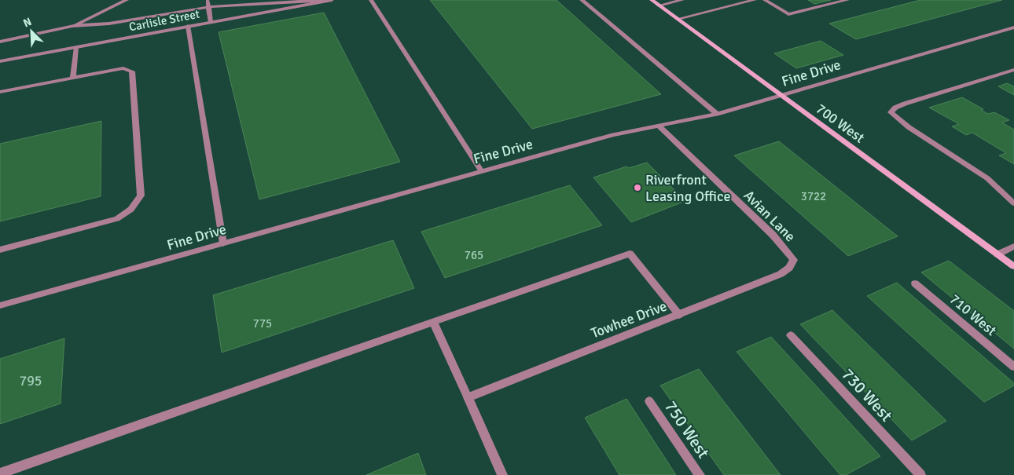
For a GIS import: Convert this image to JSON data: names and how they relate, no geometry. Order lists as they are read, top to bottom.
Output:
{
  "streets": {
    "street": [
      "Carlisle Street",
      "Fine Drive",
      "700 West",
      "Avian Lane",
      "710 West",
      "Towhee Drive",
      "730 West",
      "750 West"
    ]
  },
  "crossings": [
    ["Fine Drive", "700 West"],
    ["Fine Drive", "Avian Lane"],
    ["Avian Lane", "Towhee Drive"]
  ],
  "places": ["Riverfront Leasing Office"],
  "house_numbers": [
    "3722",
    "765",
    "775",
    "795"
  ],
  "north": "top left"
}
